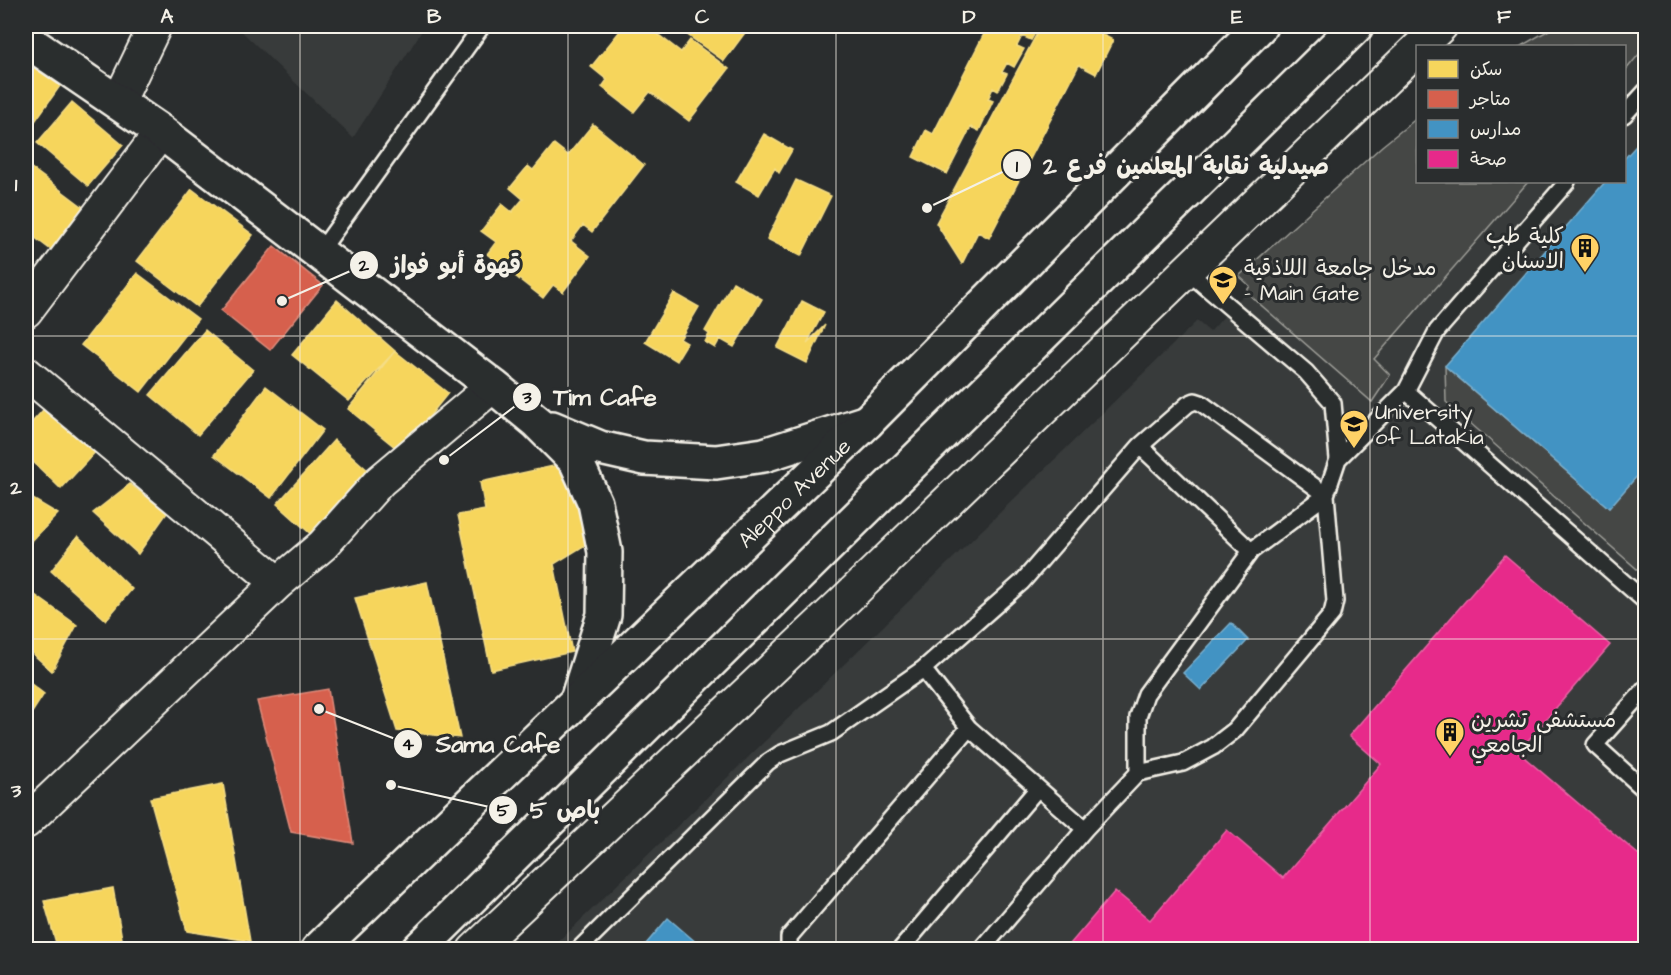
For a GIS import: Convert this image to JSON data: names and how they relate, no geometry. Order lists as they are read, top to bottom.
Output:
{
  "streets": {
    "main road": ["Aleppo Avenue"]
  },
  "places": {
    "other": [
      "صيدلية نقابة المعلمين فرع 2",
      "قهوة أبو فواز",
      "Tim Cafe",
      "Sama Cafe",
      "باص 5"
    ],
    "building": ["كلية طب الاسنان", "مستشفى تشرين الجامعي"],
    "school or university": ["مدخل جامعة اللاذقية - Main Gate", "University of Latakia"]
  },
  "legend": [
    "سكن",
    "متاجر",
    "مدارس",
    "صحة"
  ],
  "grid": {
    "columns": [
      "A",
      "B",
      "C",
      "D",
      "E",
      "F"
    ],
    "rows": ["1", "2", "3"]
  }
}
